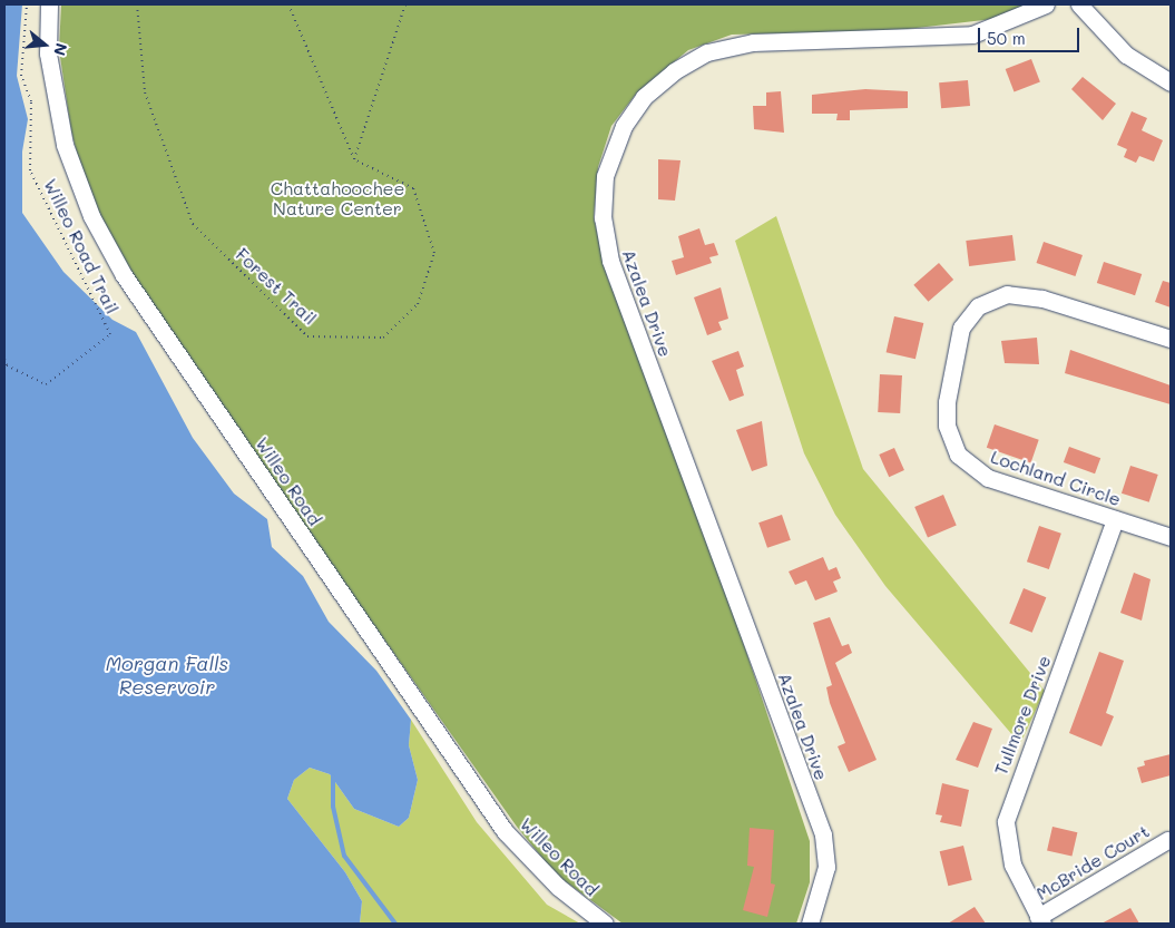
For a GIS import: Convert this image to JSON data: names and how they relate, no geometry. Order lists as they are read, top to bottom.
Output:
{
  "streets": {
    "street": [
      "Azalea Drive",
      "Lochland Circle",
      "Willeo Road",
      "Tullmore Drive",
      "McBride Court"
    ],
    "path": ["Willeo Road Trail", "Forest Trail"]
  },
  "crossings": [
    ["Lochland Circle", "Tullmore Drive"],
    ["Tullmore Drive", "McBride Court"]
  ],
  "water": ["Morgan Falls Reservoir"],
  "parks": ["Chattahoochee Nature Center"],
  "scale_bar": "50 m",
  "north": "right"
}
